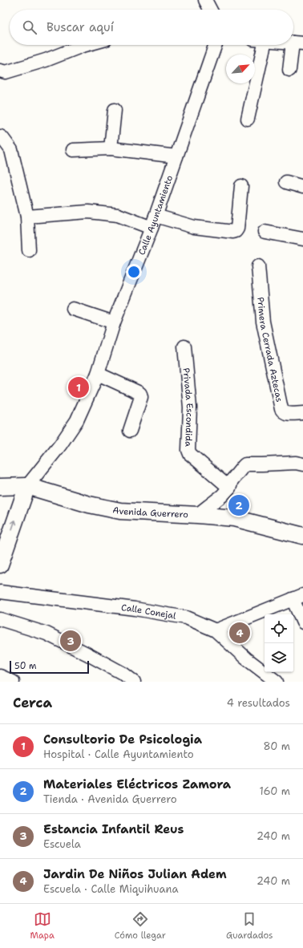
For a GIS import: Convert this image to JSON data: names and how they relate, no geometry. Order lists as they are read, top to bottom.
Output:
{
  "streets": {
    "street": [
      "Calle Ayuntamiento",
      "Primera Cerrada Aztecas",
      "Privada Escondida",
      "Avenida Guerrero",
      "Calle Conejal"
    ]
  },
  "crossings": [
    ["Calle Ayuntamiento", "Avenida Guerrero"]
  ],
  "scale_bar": "50 m",
  "north": "top right",
  "page": {
    "search": "Buscar aquí",
    "pins": [
      "1",
      "2",
      "4",
      "3"
    ],
    "scale": "50 m",
    "heading": ["Cerca", "4 resultados"],
    "list": [
      {
        "mark": "1",
        "name": "Consultorio De Psicologia",
        "note": "Hospital · Calle Ayuntamiento",
        "value": "80 m"
      },
      {
        "mark": "2",
        "name": "Materiales Eléctricos Zamora",
        "note": "Tienda · Avenida Guerrero",
        "value": "160 m"
      },
      {
        "mark": "3",
        "name": "Estancia Infantil Reus",
        "note": "Escuela",
        "value": "240 m"
      },
      {
        "mark": "4",
        "name": "Jardin De Niños Julian Adem",
        "note": "Escuela · Calle Miquihuana",
        "value": "240 m"
      }
    ],
    "nav": ["Mapa", "Cómo llegar", "Guardados"]
  }
}
